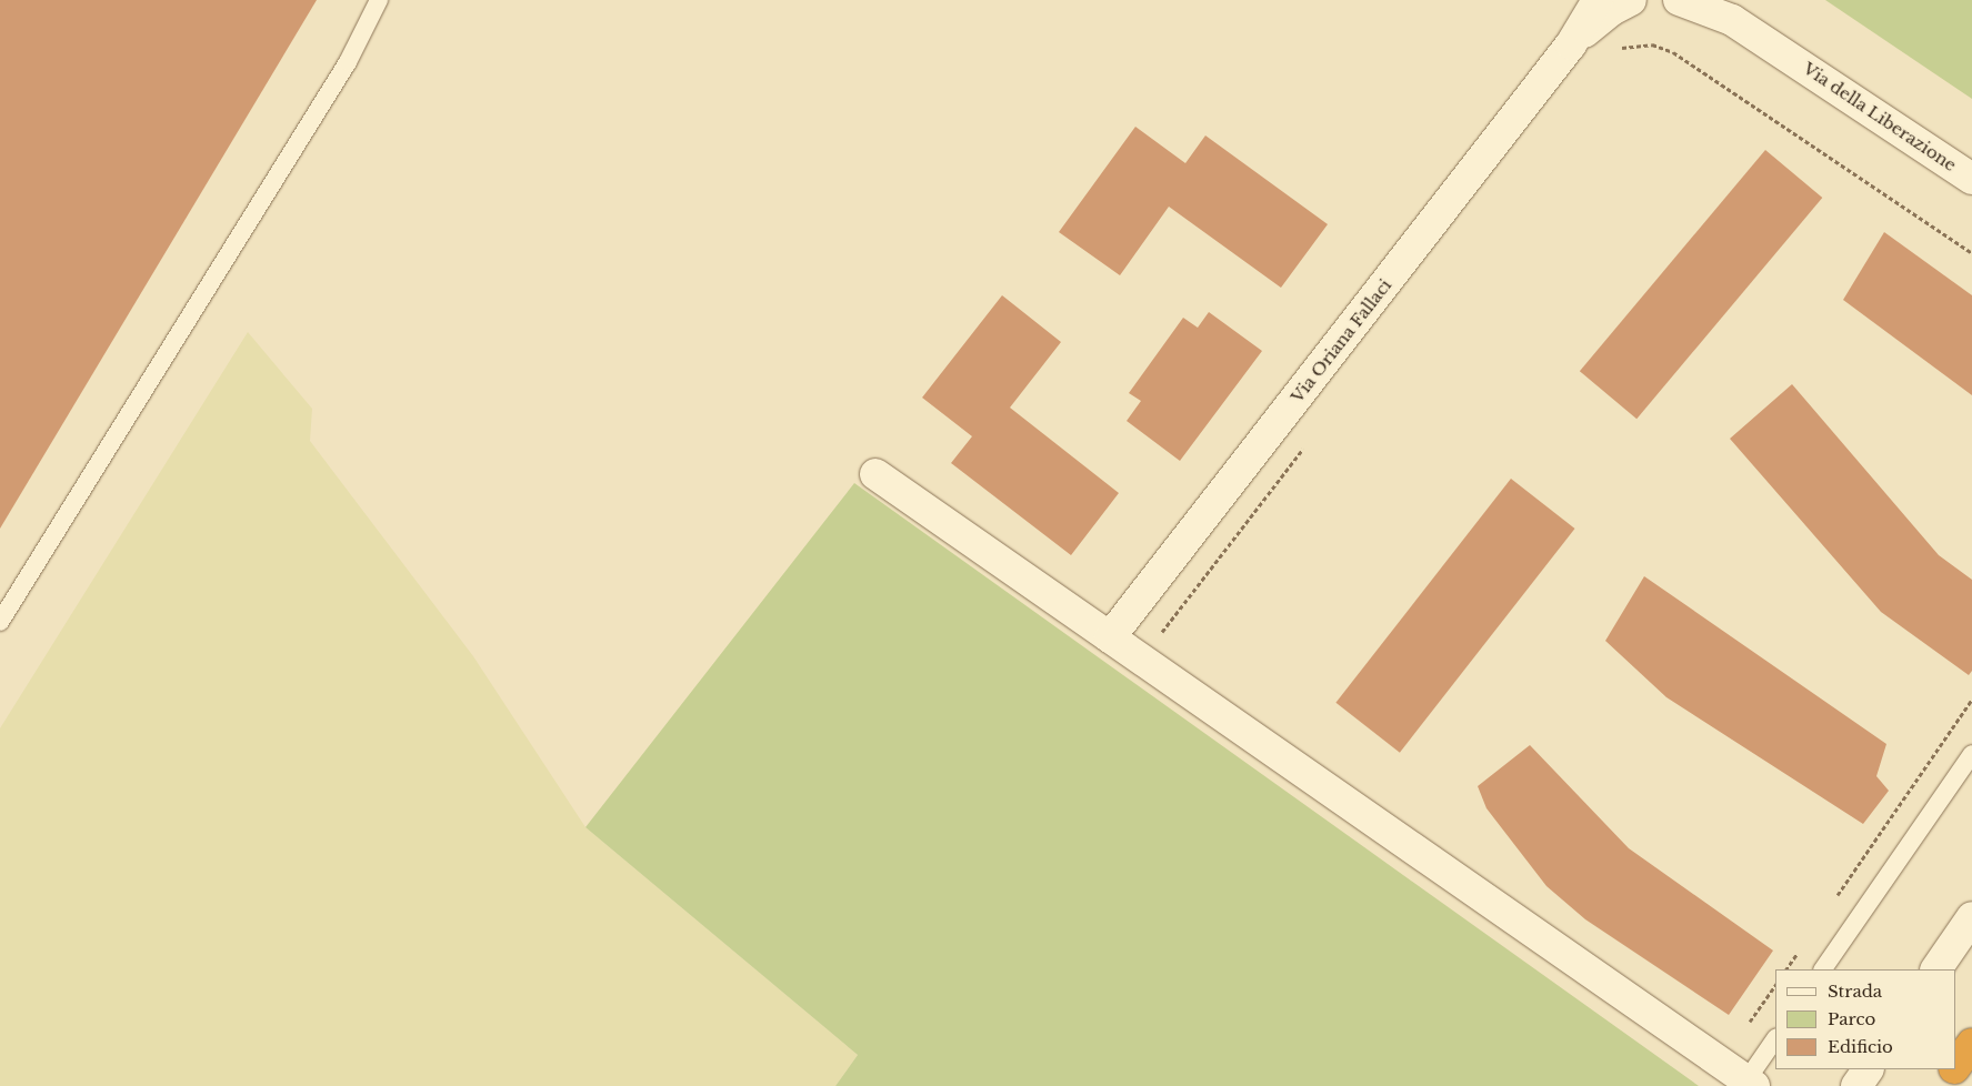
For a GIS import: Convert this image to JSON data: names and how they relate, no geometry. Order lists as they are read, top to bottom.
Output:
{
  "streets": {
    "street": ["Via della Liberazione", "Via Oriana Fallaci"]
  },
  "legend": ["Strada", "Parco", "Edificio"]
}
